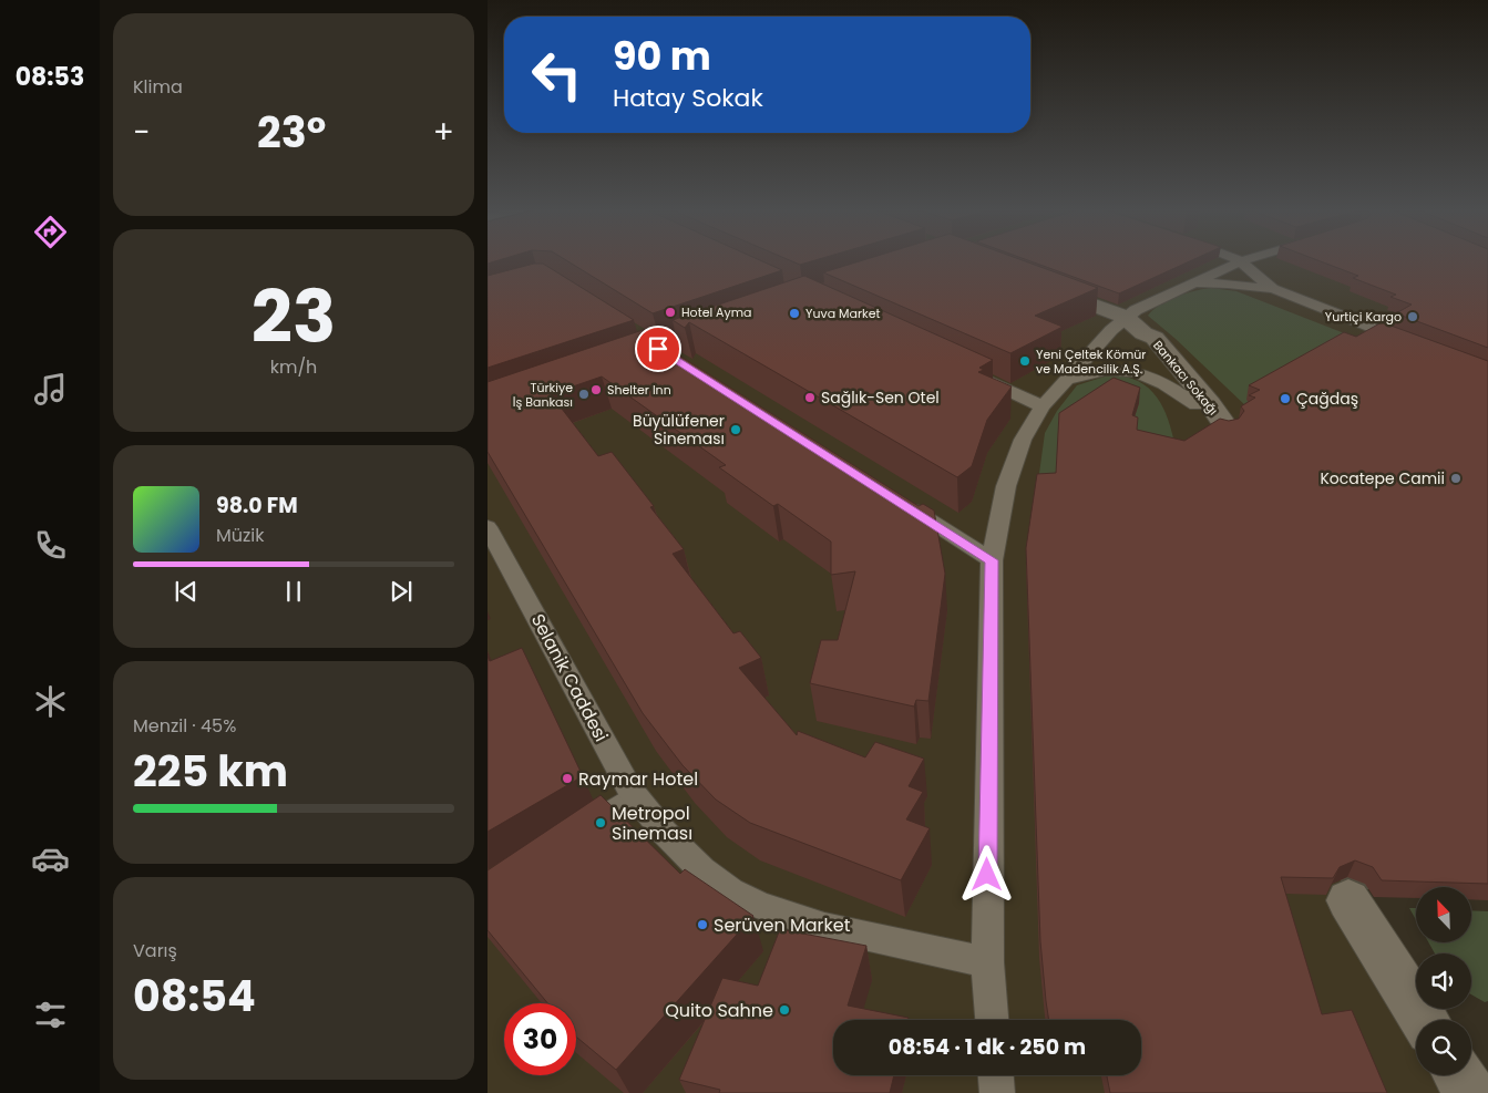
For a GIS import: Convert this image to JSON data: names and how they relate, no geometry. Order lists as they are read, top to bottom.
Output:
{
  "streets": {
    "main road": ["Bankacı Sokağı"],
    "street": ["Selanik Caddesi"]
  },
  "places": [
    "Hotel Ayma",
    "Yuva Market",
    "Yurtiçi Kargo",
    "Yeni Çeltek Kömür ve Madencilik A.Ş.",
    "Shelter Inn",
    "Türkiye İş Bankası",
    "Sağlık-Sen Otel",
    "Çağdaş",
    "Büyülüfener Sineması",
    "Kocatepe Camii",
    "Raymar Hotel",
    "Metropol Sineması",
    "Serüven Market",
    "Quito Sahne"
  ],
  "north": "top left",
  "page": {
    "tabs": "08:53",
    "tile": [
      "Klima",
      ["23", "km/h"],
      ["Menzil · 45%", "225 km"],
      ["Varış", "08:54"]
    ],
    "turn": ["90 m", "Hatay Sokak"],
    "heat": ["−", "23°", "+"],
    "song": ["98.0 FM", "Müzik"],
    "limit": "30",
    "trip": "08:54 · 1 dk · 250 m"
  }
}
